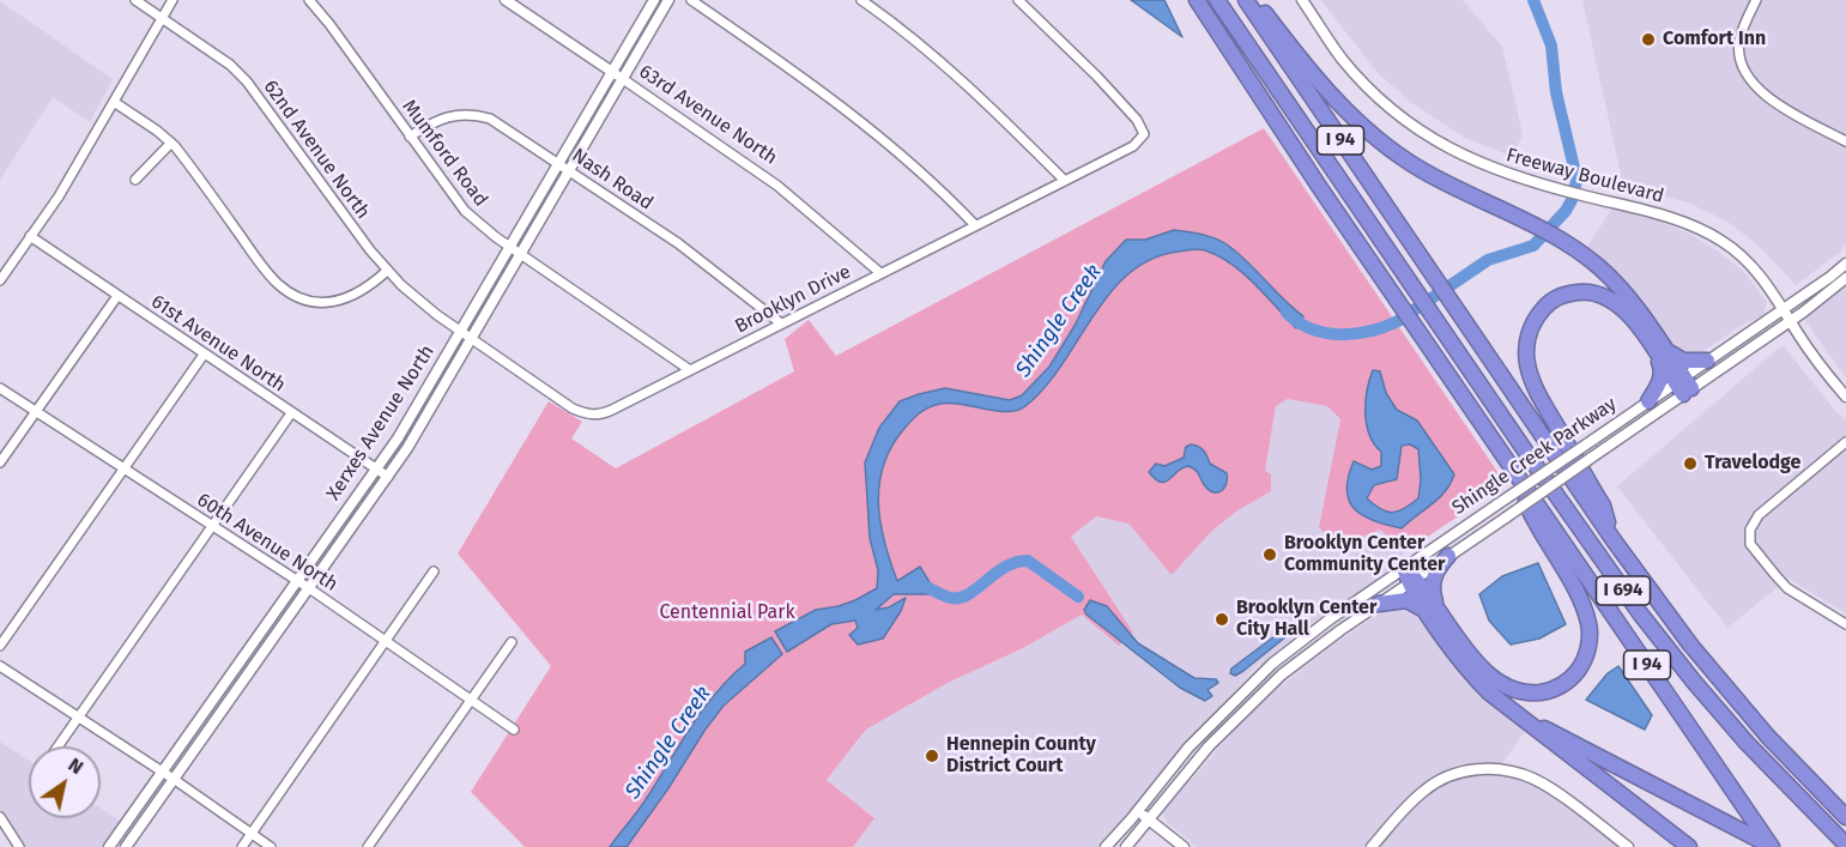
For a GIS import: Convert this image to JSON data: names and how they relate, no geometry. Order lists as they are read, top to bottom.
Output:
{
  "streets": {
    "highway": ["I 94", "I 694"],
    "street": [
      "63rd Avenue North",
      "62nd Avenue North",
      "Mumford Road",
      "Freeway Boulevard",
      "Nash Road",
      "Brooklyn Drive",
      "61st Avenue North",
      "Xerxes Avenue North",
      "Shingle Creek Parkway",
      "60th Avenue North"
    ]
  },
  "crossings": [
    ["63rd Avenue North", "Brooklyn Drive"],
    ["63rd Avenue North", "Xerxes Avenue North"],
    ["62nd Avenue North", "Brooklyn Drive"],
    ["62nd Avenue North", "Xerxes Avenue North"],
    ["Mumford Road", "Nash Road"],
    ["Mumford Road", "Brooklyn Drive"],
    ["Mumford Road", "Xerxes Avenue North"],
    ["Freeway Boulevard", "Shingle Creek Parkway"],
    ["Nash Road", "Brooklyn Drive"],
    ["Nash Road", "Xerxes Avenue North"],
    ["Brooklyn Drive", "Xerxes Avenue North"],
    ["61st Avenue North", "Xerxes Avenue North"],
    ["Xerxes Avenue North", "60th Avenue North"]
  ],
  "water": ["Shingle Creek"],
  "parks": ["Centennial Park"],
  "places": [
    "Comfort Inn",
    "Travelodge",
    "Brooklyn Center Community Center",
    "Brooklyn Center City Hall",
    "Hennepin County District Court"
  ],
  "north": "top right"
}
